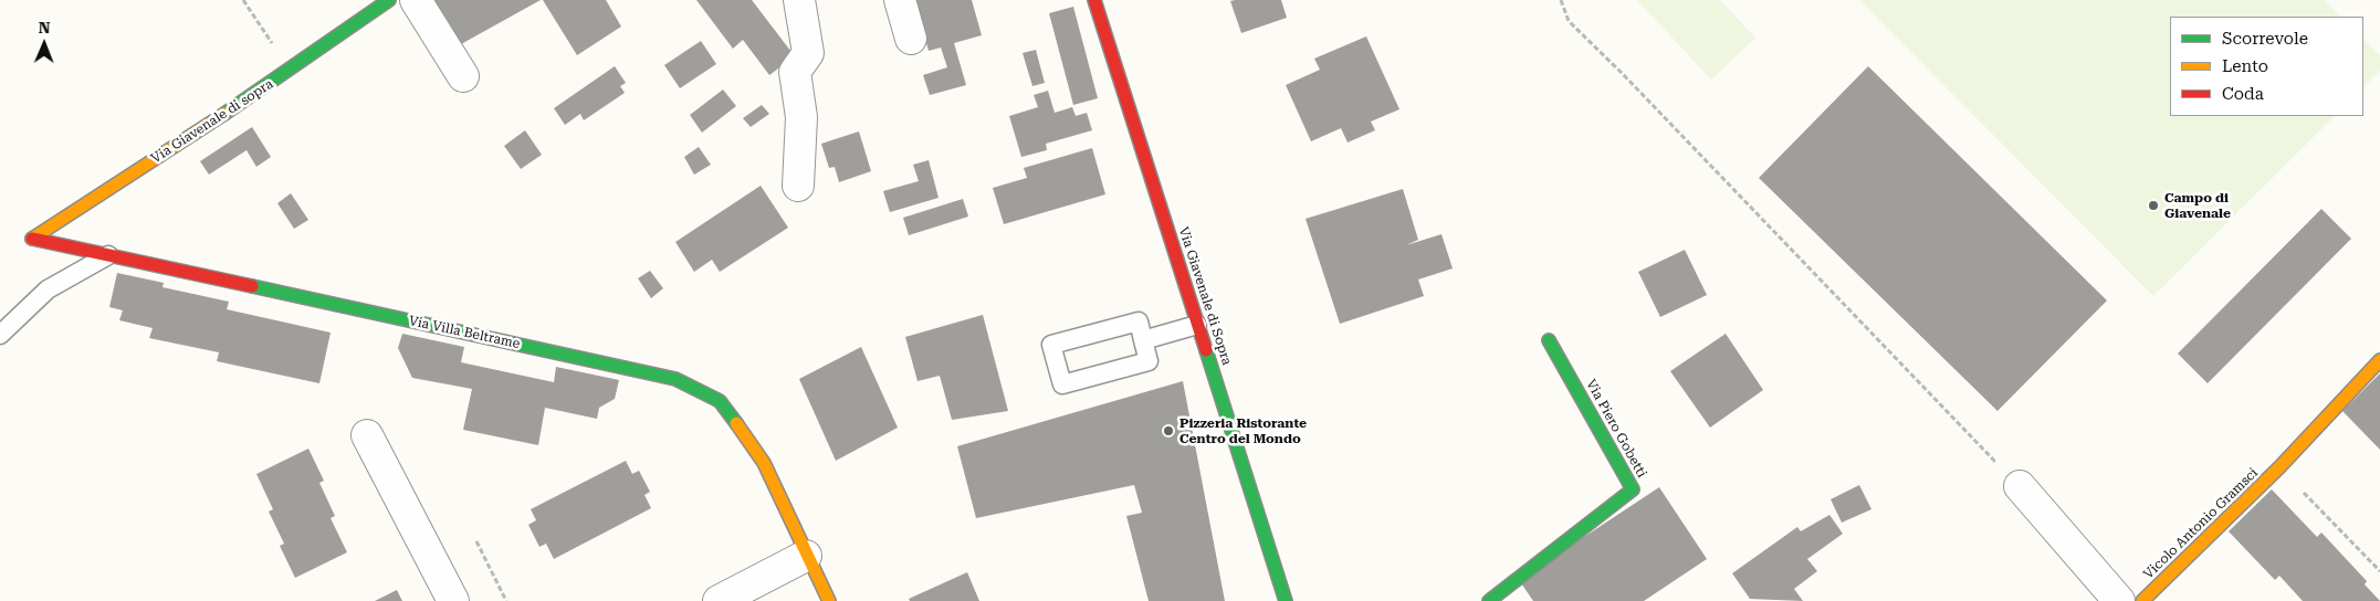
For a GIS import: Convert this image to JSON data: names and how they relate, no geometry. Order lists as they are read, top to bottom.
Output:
{
  "streets": {
    "street": [
      "Via Giavenale di sopra",
      "Via Giavenale di Sopra",
      "Via Villa Beltrame",
      "Via Piero Gobetti",
      "Vicolo Antonio Gramsci"
    ]
  },
  "crossings": [
    ["Via Giavenale di sopra", "Via Villa Beltrame"]
  ],
  "places": ["Campo di Giavenale", "Pizzeria Ristorante Centro del Mondo"],
  "legend": ["Scorrevole", "Lento", "Coda"],
  "north": "top"
}
